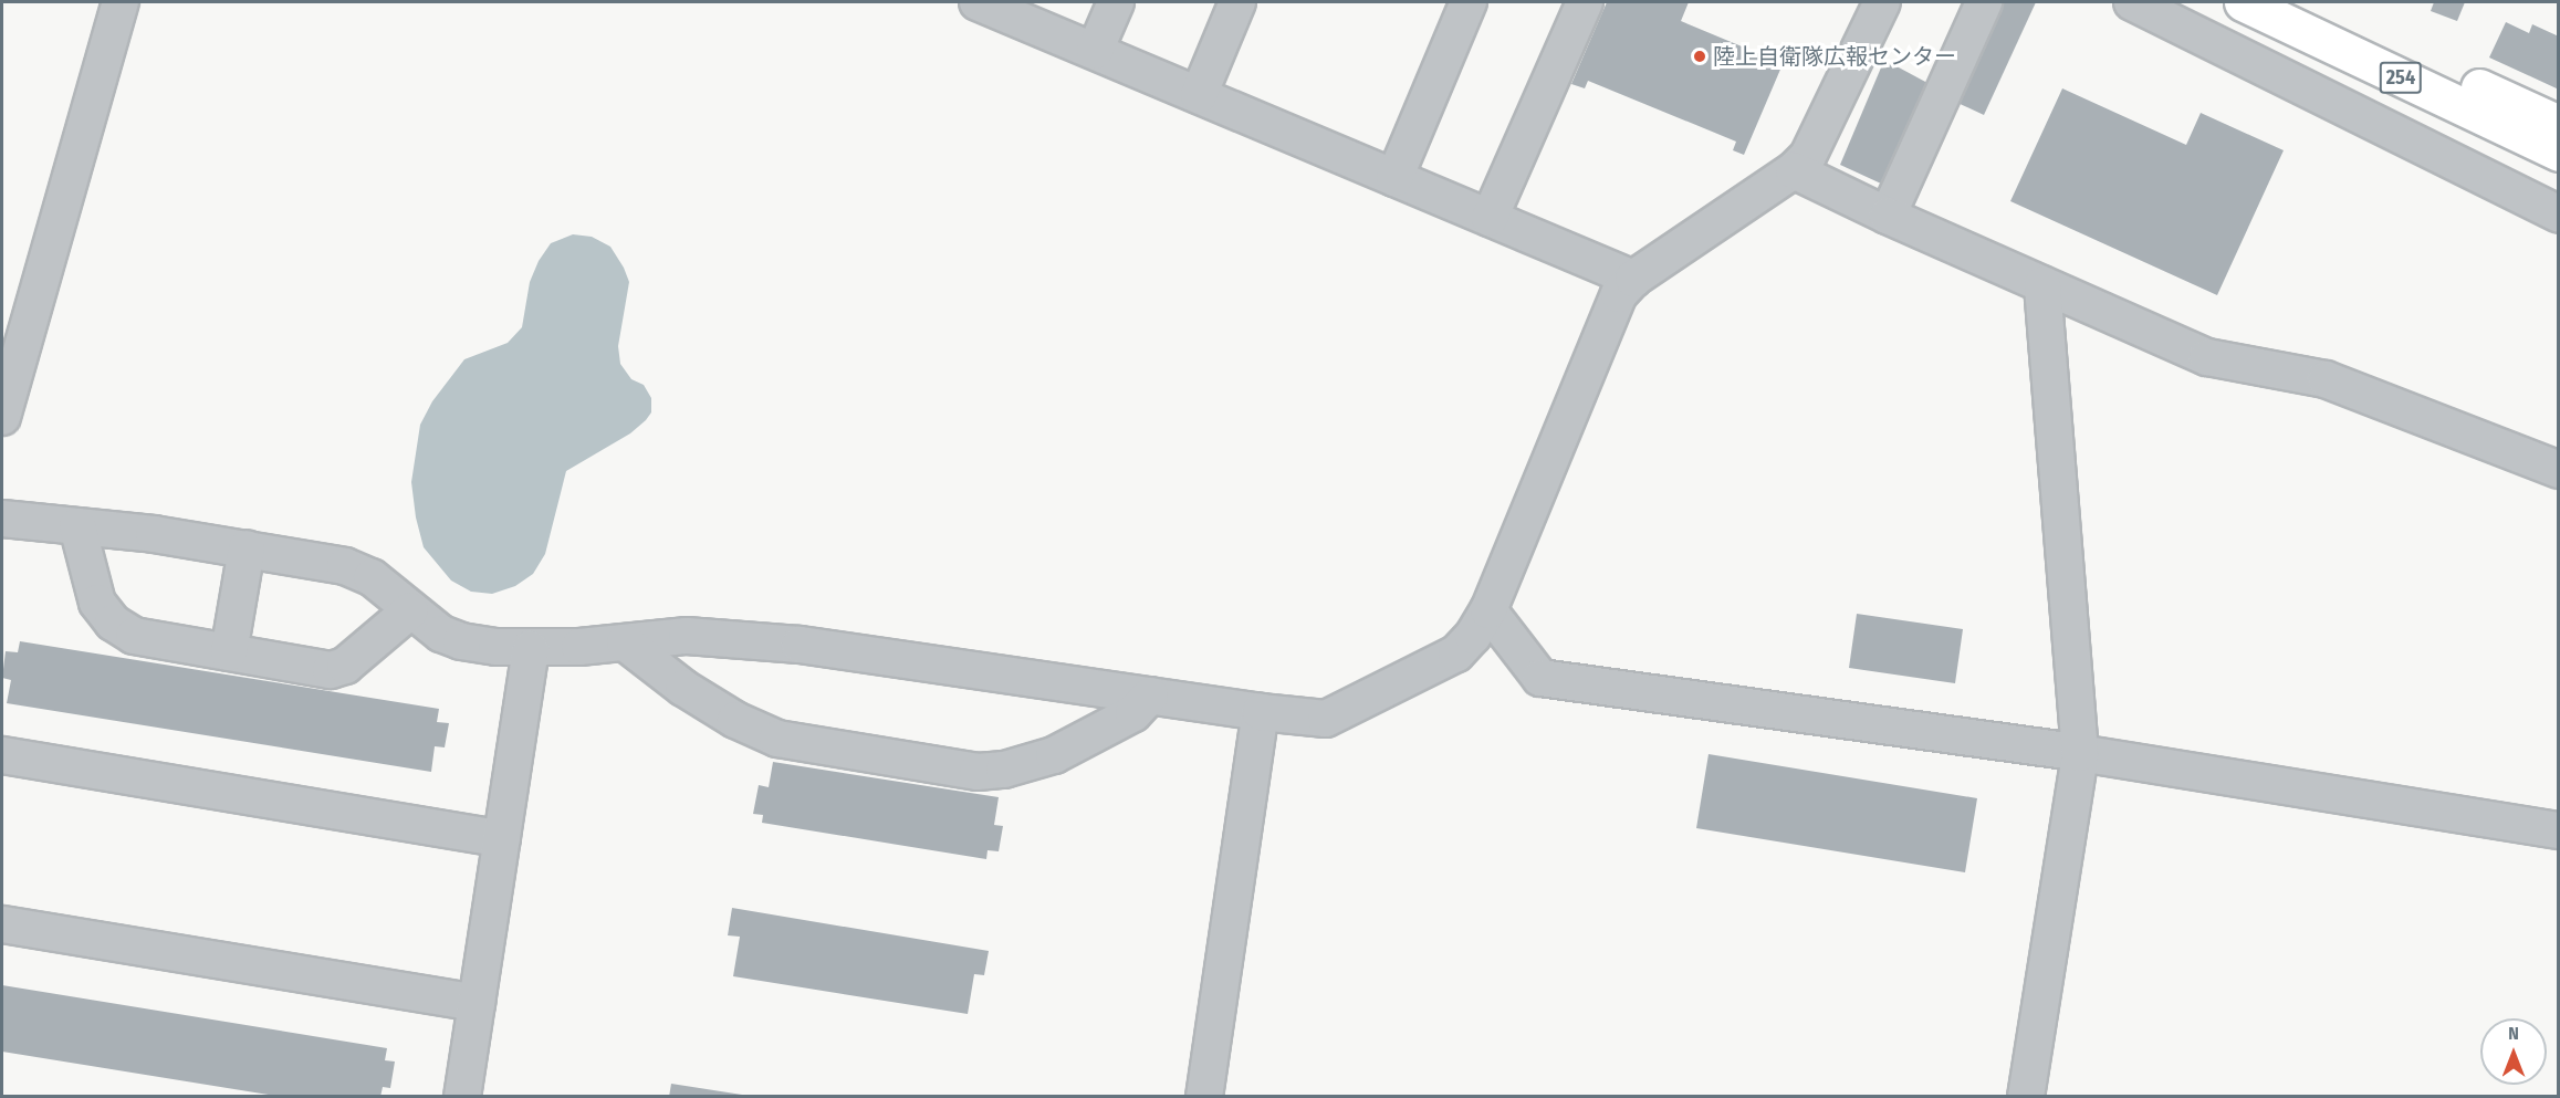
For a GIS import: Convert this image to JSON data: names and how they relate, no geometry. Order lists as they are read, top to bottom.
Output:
{
  "streets": {
    "highway": ["254"]
  },
  "places": ["陸上自衛隊広報センター"],
  "north": "top"
}
